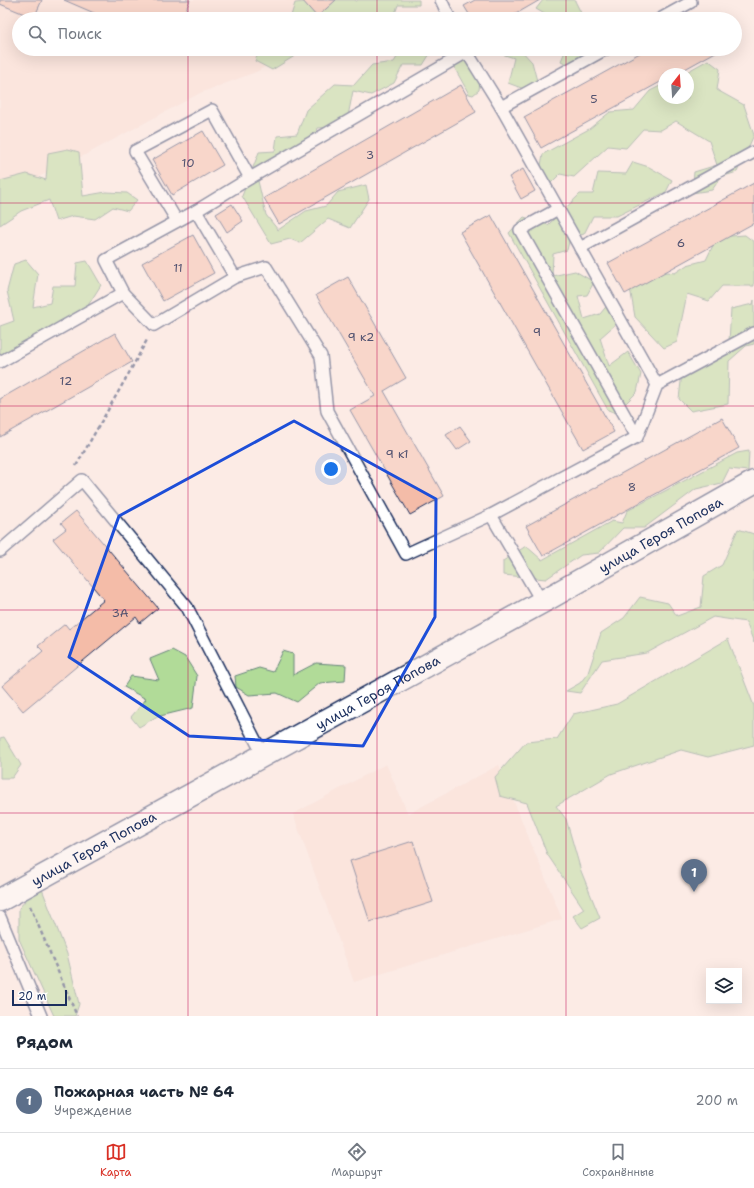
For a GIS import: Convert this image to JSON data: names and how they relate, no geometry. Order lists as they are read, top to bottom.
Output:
{
  "streets": {
    "street": ["улица Героя Попова"]
  },
  "house_numbers": [
    "5",
    "3",
    "10",
    "6",
    "11",
    "9",
    "9 к2",
    "12",
    "9 к1",
    "8",
    "3А"
  ],
  "scale_bar": "20 m",
  "north": "top",
  "page": {
    "search": "Поиск",
    "pins": "1",
    "scale": "20 m",
    "heading": "Рядом",
    "list": [
      {
        "mark": "1",
        "name": "Пожарная часть № 64",
        "note": "Учреждение",
        "value": "200 m"
      }
    ],
    "nav": ["Карта", "Маршрут", "Сохранённые"]
  }
}
